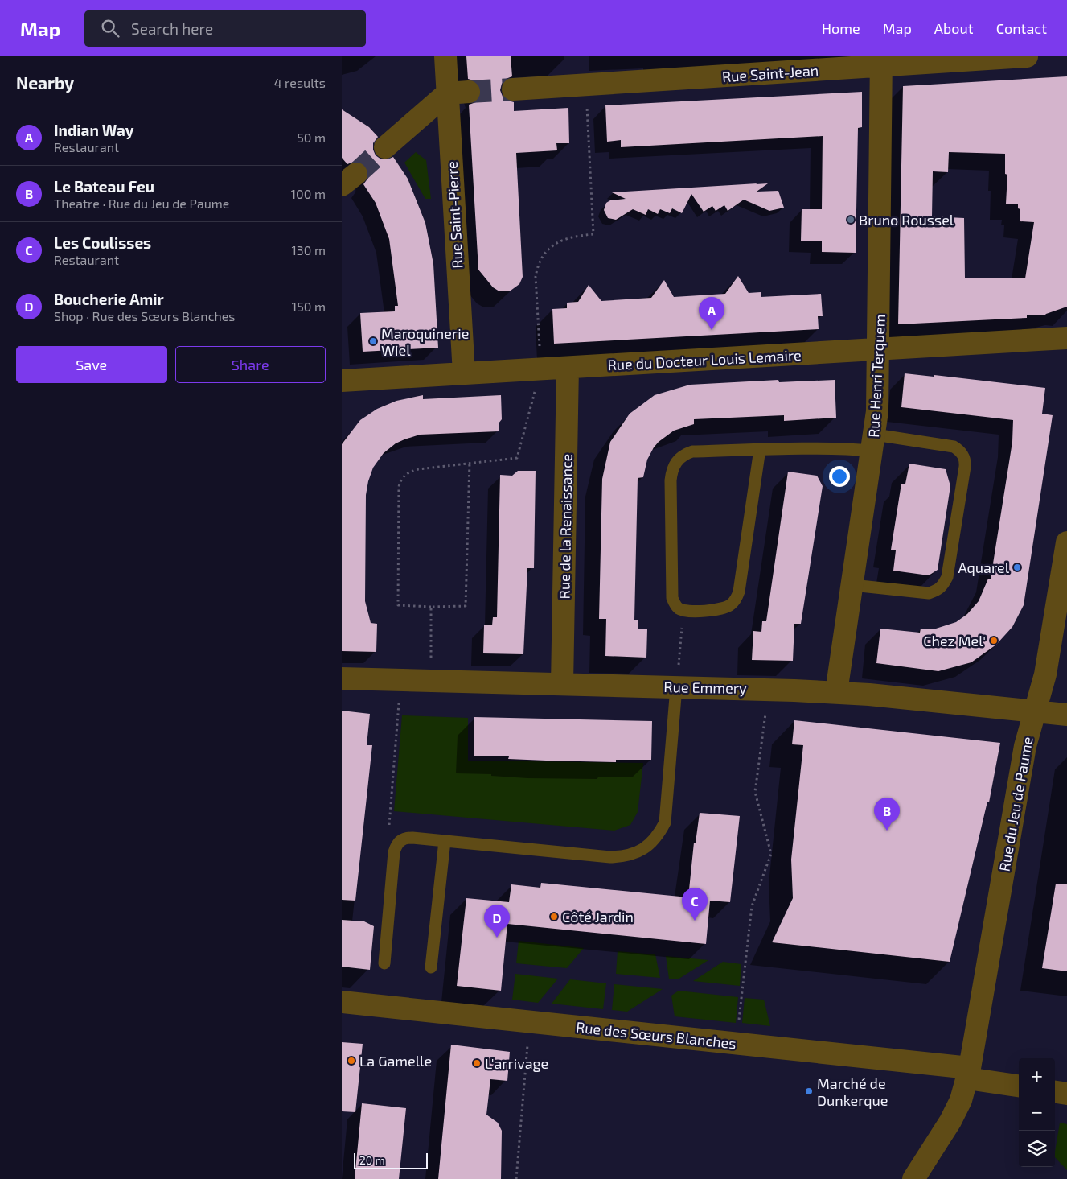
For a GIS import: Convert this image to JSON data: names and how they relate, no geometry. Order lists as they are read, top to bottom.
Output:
{
  "streets": {
    "street": [
      "Rue Saint-Jean",
      "Rue Saint-Pierre",
      "Rue du Docteur Louis Lemaire",
      "Rue Henri Terquem",
      "Rue de la Renaissance",
      "Rue Emmery",
      "Rue du Jeu de Paume",
      "Rue des Sœurs Blanches"
    ]
  },
  "crossings": [
    ["Rue Saint-Jean", "Rue Henri Terquem"],
    ["Rue Saint-Pierre", "Rue du Docteur Louis Lemaire"],
    ["Rue du Docteur Louis Lemaire", "Rue Henri Terquem"],
    ["Rue du Docteur Louis Lemaire", "Rue de la Renaissance"],
    ["Rue Henri Terquem", "Rue Emmery"],
    ["Rue de la Renaissance", "Rue Emmery"],
    ["Rue Emmery", "Rue du Jeu de Paume"],
    ["Rue du Jeu de Paume", "Rue des Sœurs Blanches"]
  ],
  "places": [
    "Bruno Roussel",
    "Maroquinerie Wiel",
    "Aquarel",
    "Chez Mel'",
    "Côté Jardin",
    "La Gamelle",
    "L'arrivage",
    "Marché de Dunkerque"
  ],
  "scale_bar": "20 m",
  "page": {
    "header": "Map",
    "search": "Search here",
    "nav": [
      "Home",
      "Map",
      "About",
      "Contact"
    ],
    "heading": ["Nearby", "4 results"],
    "list": [
      {
        "mark": "A",
        "name": "Indian Way",
        "note": "Restaurant",
        "value": "50 m"
      },
      {
        "mark": "B",
        "name": "Le Bateau Feu",
        "note": "Theatre · Rue du Jeu de Paume",
        "value": "100 m"
      },
      {
        "mark": "C",
        "name": "Les Coulisses",
        "note": "Restaurant",
        "value": "130 m"
      },
      {
        "mark": "D",
        "name": "Boucherie Amir",
        "note": "Shop · Rue des Sœurs Blanches",
        "value": "150 m"
      }
    ],
    "pins": [
      "A",
      "B",
      "C",
      "D"
    ],
    "buttons": ["Save", "Share"],
    "map_buttons": ["+", "−"],
    "scale": "20 m"
  }
}
